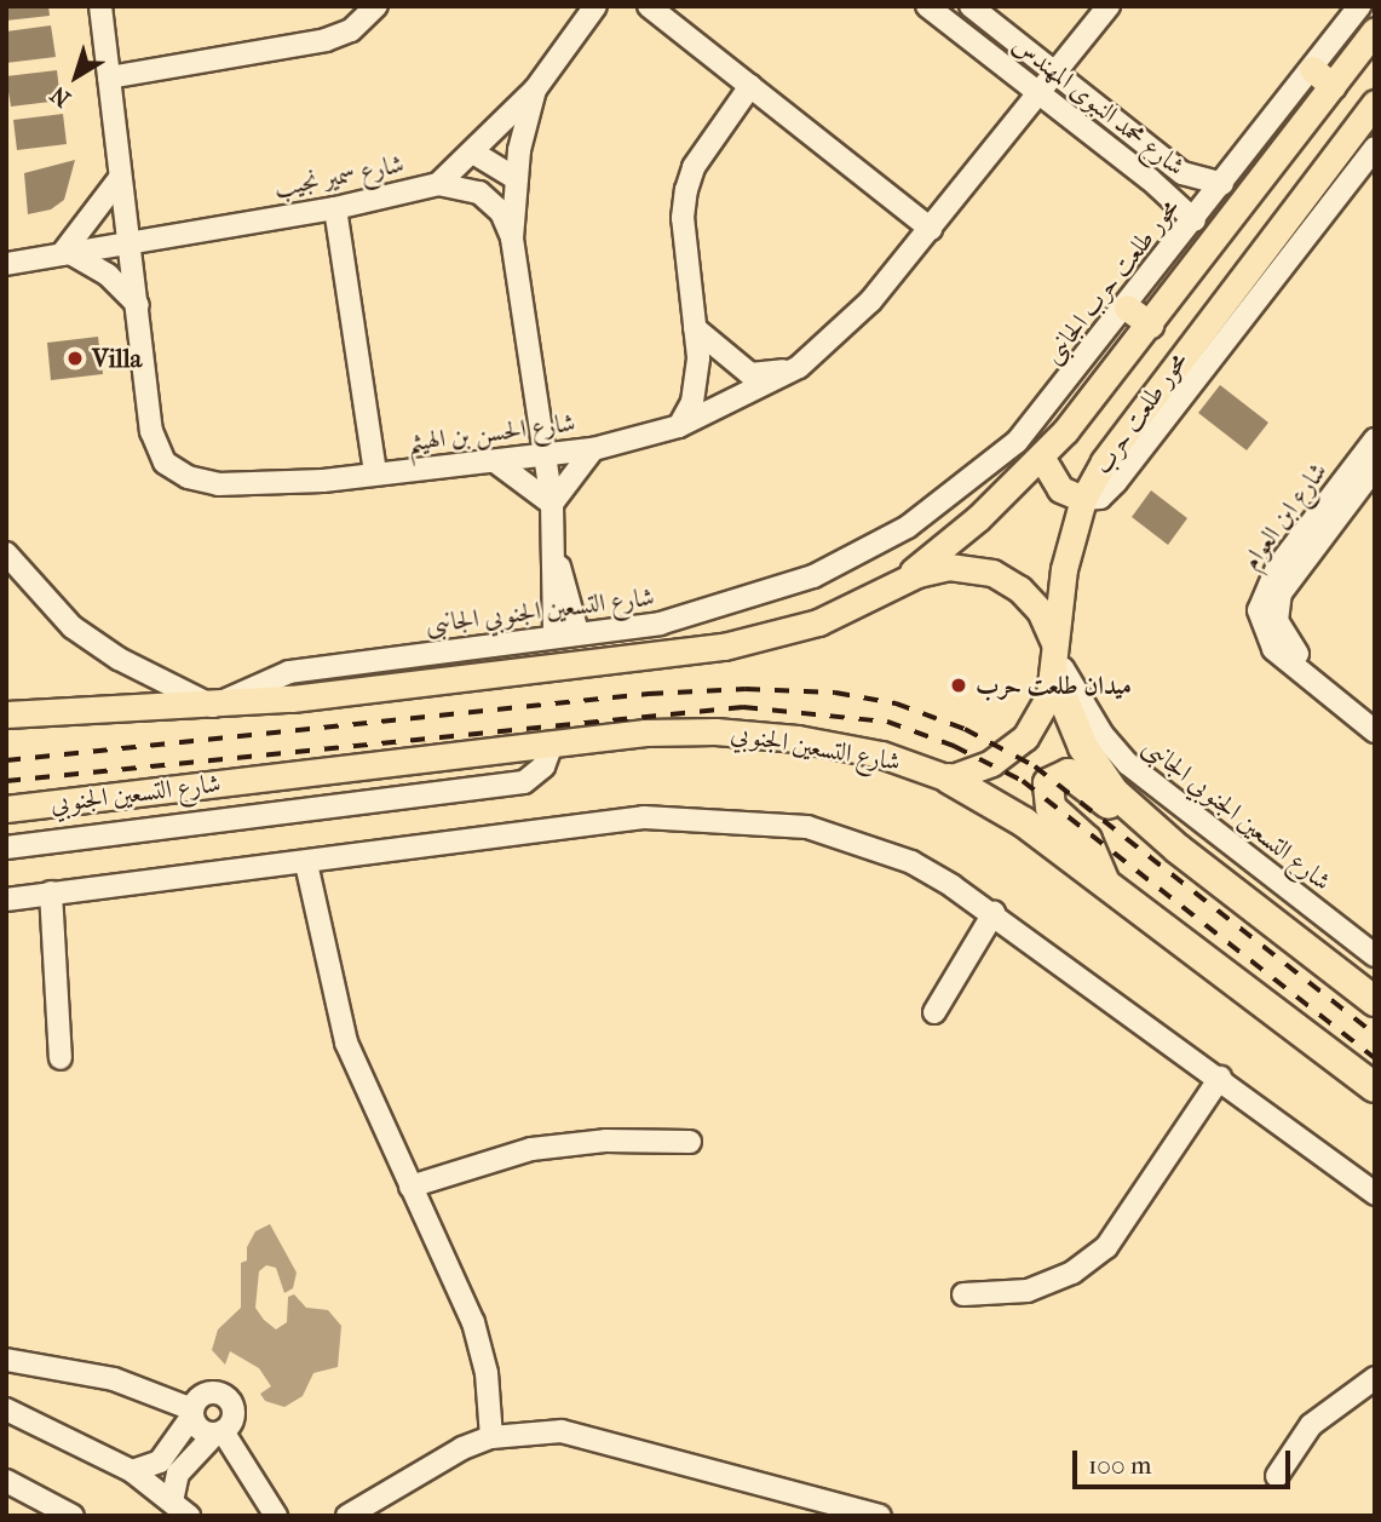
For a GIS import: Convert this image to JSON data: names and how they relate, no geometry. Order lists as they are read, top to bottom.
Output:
{
  "streets": {
    "highway": ["شارع التسعين الجنوبي"],
    "main road": ["محور طلعت حرب"],
    "street": [
      "شارع محمد النبوى المهندس",
      "شارع سمير نجيب",
      "محور طلعت حرب الجانبى",
      "شارع الحسن بن الهيثم",
      "شارع ابن العوام",
      "شارع التسعين الجنوبي الجانبى"
    ]
  },
  "crossings": [
    ["شارع محمد النبوى المهندس", "محور طلعت حرب الجانبى"],
    ["شارع محمد النبوى المهندس", "شارع الحسن بن الهيثم"],
    ["شارع سمير نجيب", "شارع الحسن بن الهيثم"],
    ["محور طلعت حرب الجانبى", "شارع التسعين الجنوبي الجانبى"],
    ["محور طلعت حرب", "شارع التسعين الجنوبي الجانبى"],
    ["محور طلعت حرب", "شارع التسعين الجنوبي"]
  ],
  "places": ["Villa", "ميدان طلعت حرب"],
  "scale_bar": "100 m",
  "north": "bottom left"
}
